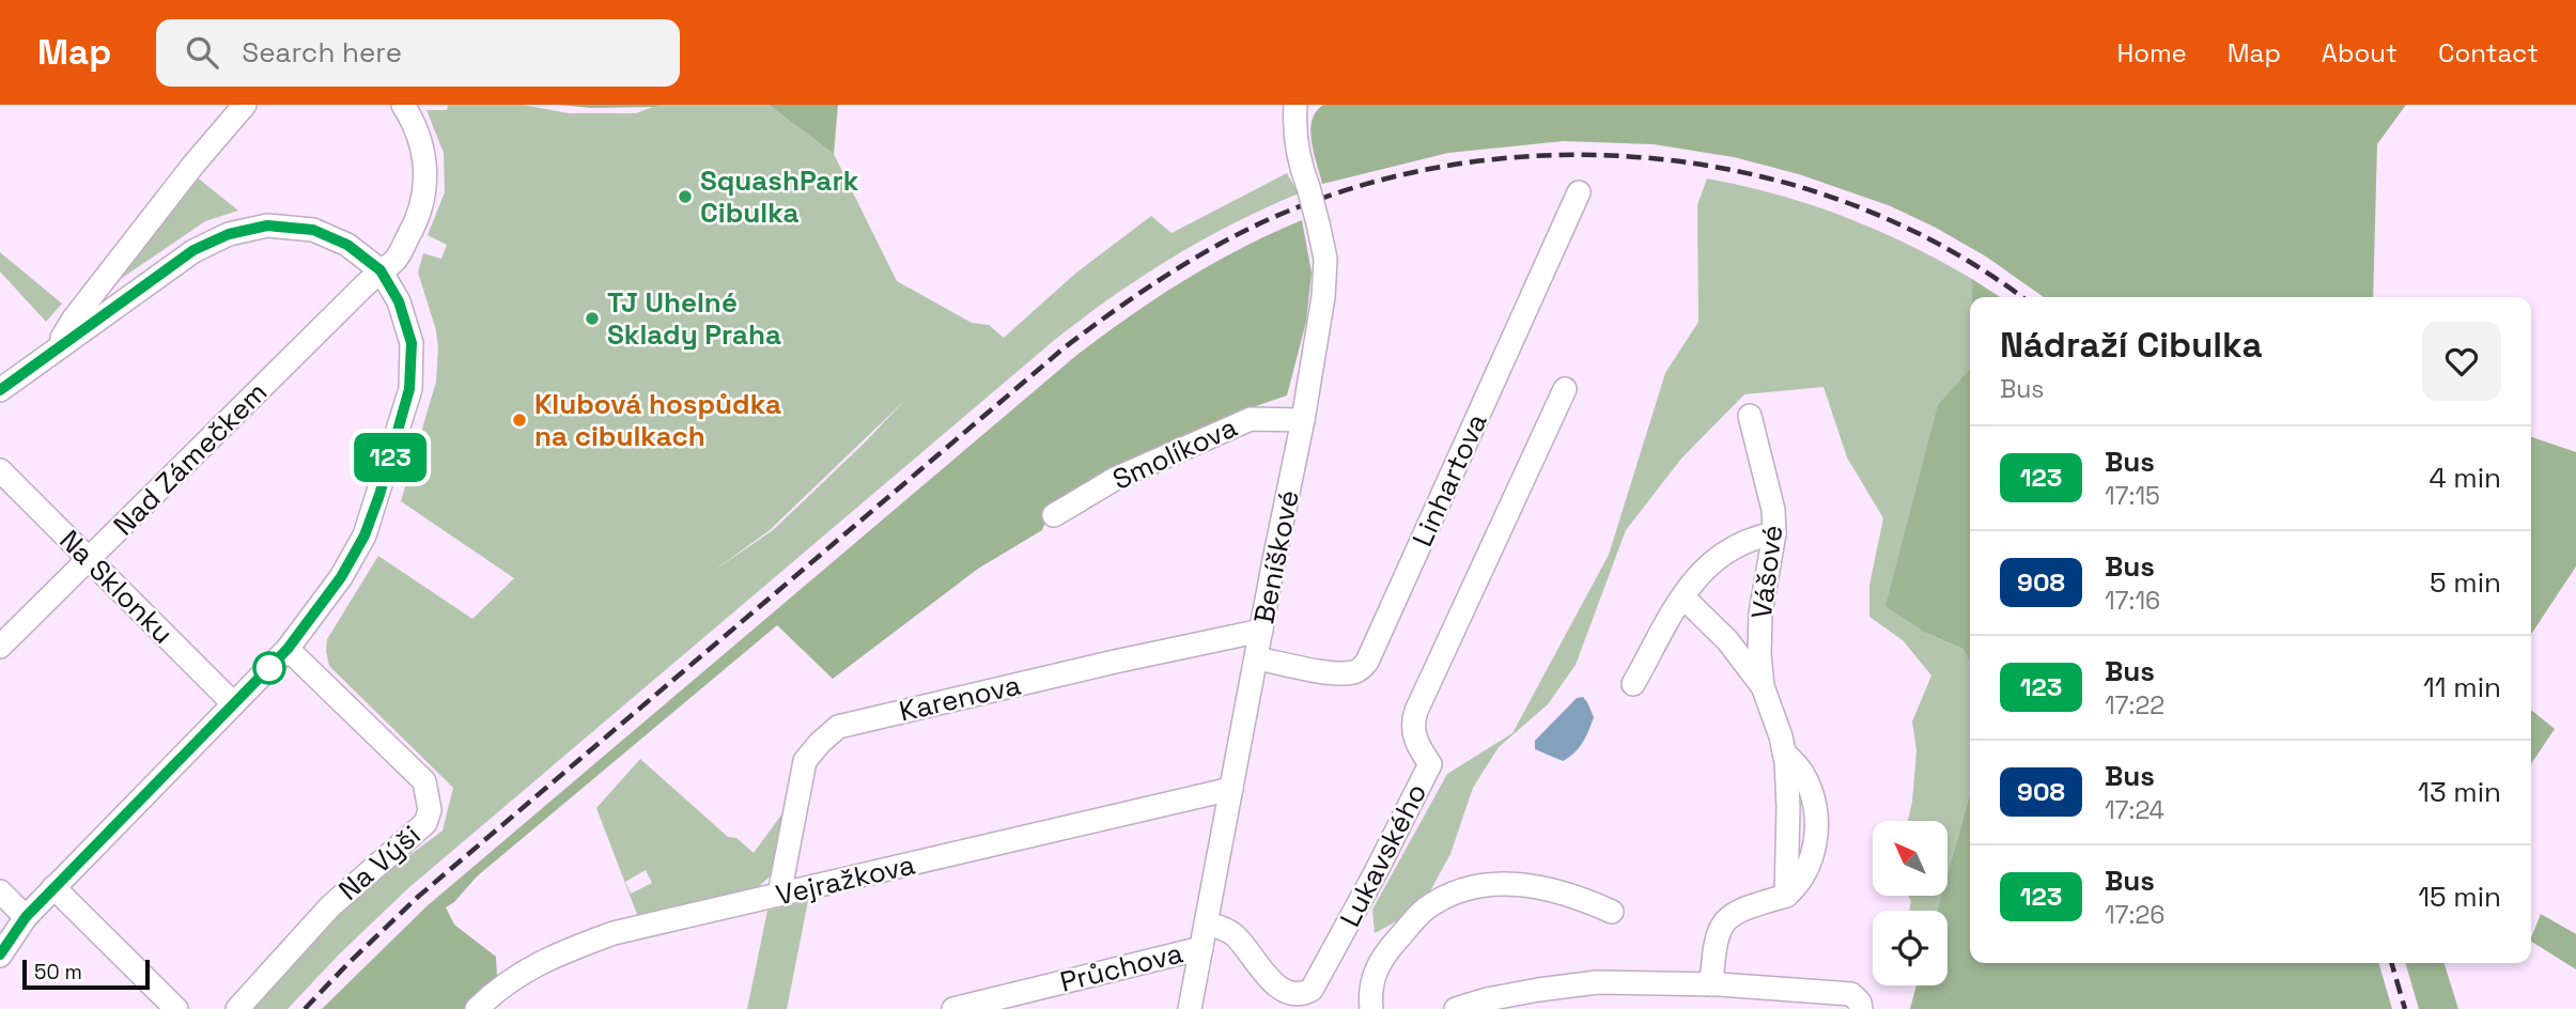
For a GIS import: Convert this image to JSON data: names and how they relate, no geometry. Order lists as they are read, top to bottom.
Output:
{
  "streets": {
    "street": [
      "Smolíkova",
      "Nad Zámečkem",
      "Linhartova",
      "Beníškové",
      "Vášové",
      "Na Sklonku",
      "Karenova",
      "Lukavského",
      "Na Výši",
      "Vejražkova",
      "Průchova"
    ]
  },
  "crossings": [
    ["Smolíkova", "Beníškové"],
    ["Nad Zámečkem", "Na Sklonku"],
    ["Linhartova", "Beníškové"],
    ["Beníškové", "Karenova"],
    ["Beníškové", "Lukavského"],
    ["Beníškové", "Vejražkova"],
    ["Beníškové", "Průchova"],
    ["Karenova", "Vejražkova"]
  ],
  "places": ["SquashPark Cibulka", "TJ Uhelné Sklady Praha", "Klubová hospůdka na cibulkach"],
  "lines": ["bus line 123"],
  "scale_bar": "50 m",
  "north": "top left",
  "page": {
    "header": "Map",
    "search": "Search here",
    "nav": [
      "Home",
      "Map",
      "About",
      "Contact"
    ],
    "on_map": "123",
    "heading": ["Nádraží Cibulka", "Bus"],
    "list": [
      {
        "mark": "123",
        "name": "Bus",
        "note": "17:15",
        "value": "4 min"
      },
      {
        "mark": "908",
        "name": "Bus",
        "note": "17:16",
        "value": "5 min"
      },
      {
        "mark": "123",
        "name": "Bus",
        "note": "17:22",
        "value": "11 min"
      },
      {
        "mark": "908",
        "name": "Bus",
        "note": "17:24",
        "value": "13 min"
      },
      {
        "mark": "123",
        "name": "Bus",
        "note": "17:26",
        "value": "15 min"
      }
    ],
    "scale": "50 m"
  }
}
